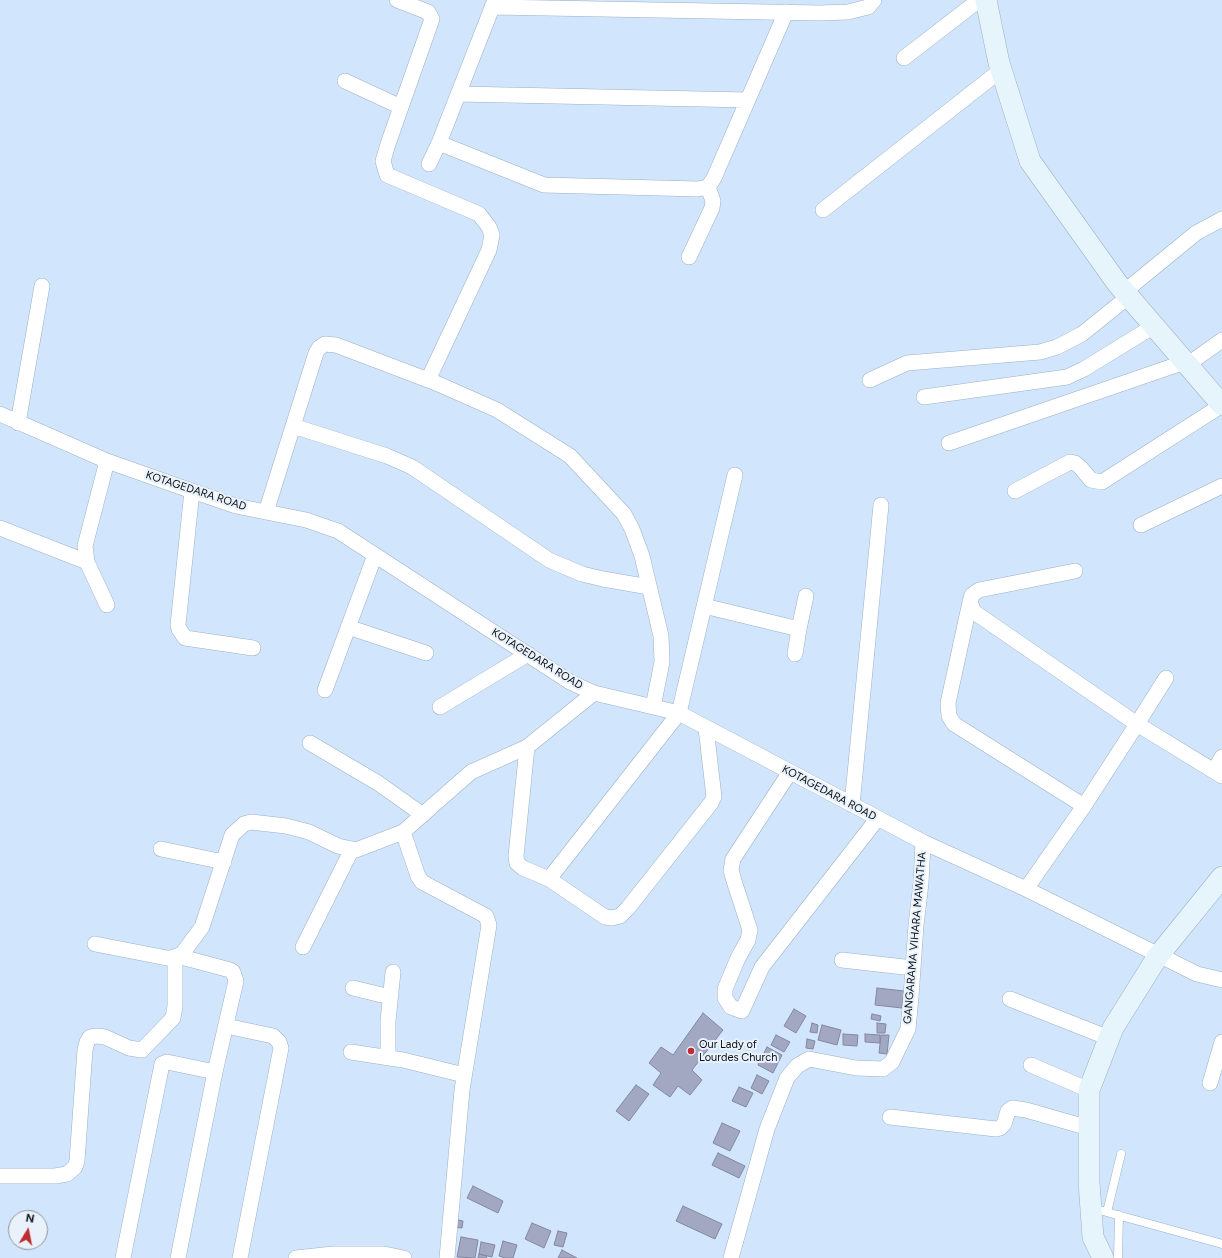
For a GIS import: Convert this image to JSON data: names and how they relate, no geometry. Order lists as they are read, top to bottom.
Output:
{
  "streets": {
    "street": ["KOTAGEDARA ROAD", "GANGARAMA VIHARA MAWATHA"]
  },
  "crossings": [
    ["KOTAGEDARA ROAD", "GANGARAMA VIHARA MAWATHA"]
  ],
  "places": ["Our Lady of Lourdes Church"],
  "north": "top"
}
